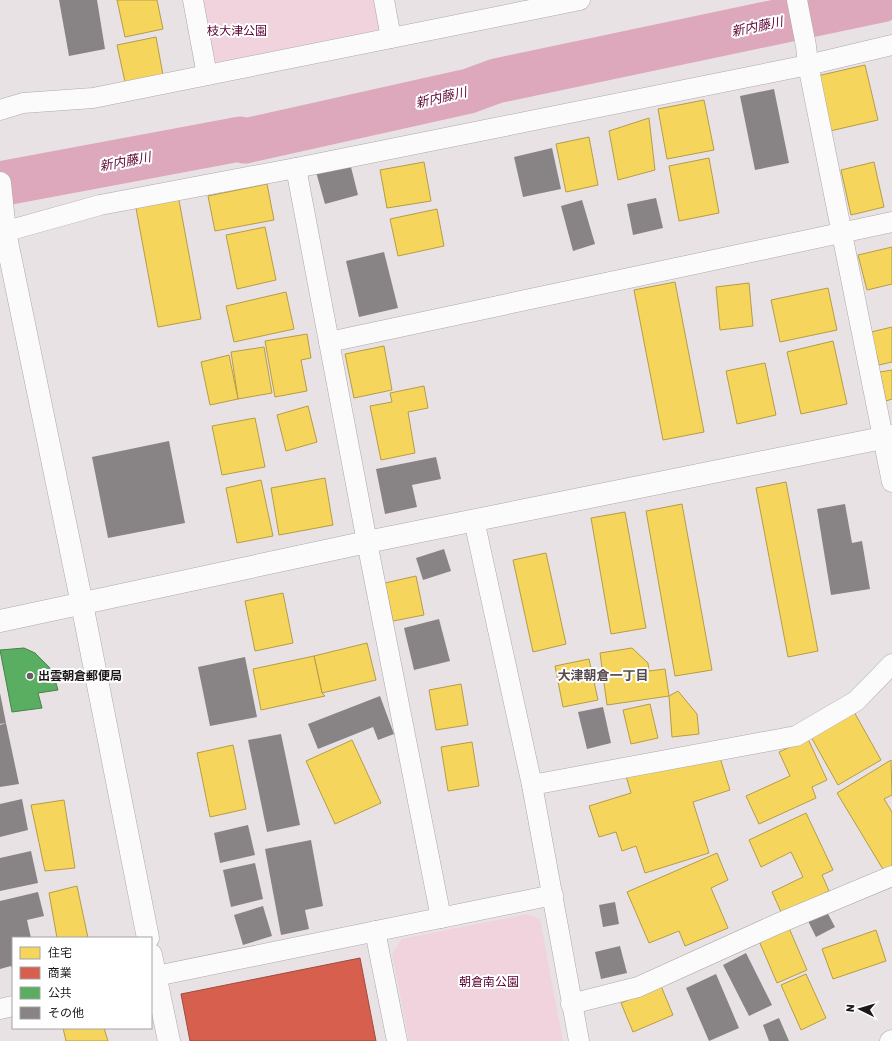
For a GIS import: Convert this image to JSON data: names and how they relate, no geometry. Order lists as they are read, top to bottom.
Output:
{
  "districts": ["大津朝倉一丁目"],
  "water": ["新内藤川"],
  "parks": ["枝大津公園", "朝倉南公園"],
  "places": ["出雲朝倉郵便局"],
  "legend": [
    "住宅",
    "商業",
    "公共",
    "その他"
  ],
  "north": "left"
}
